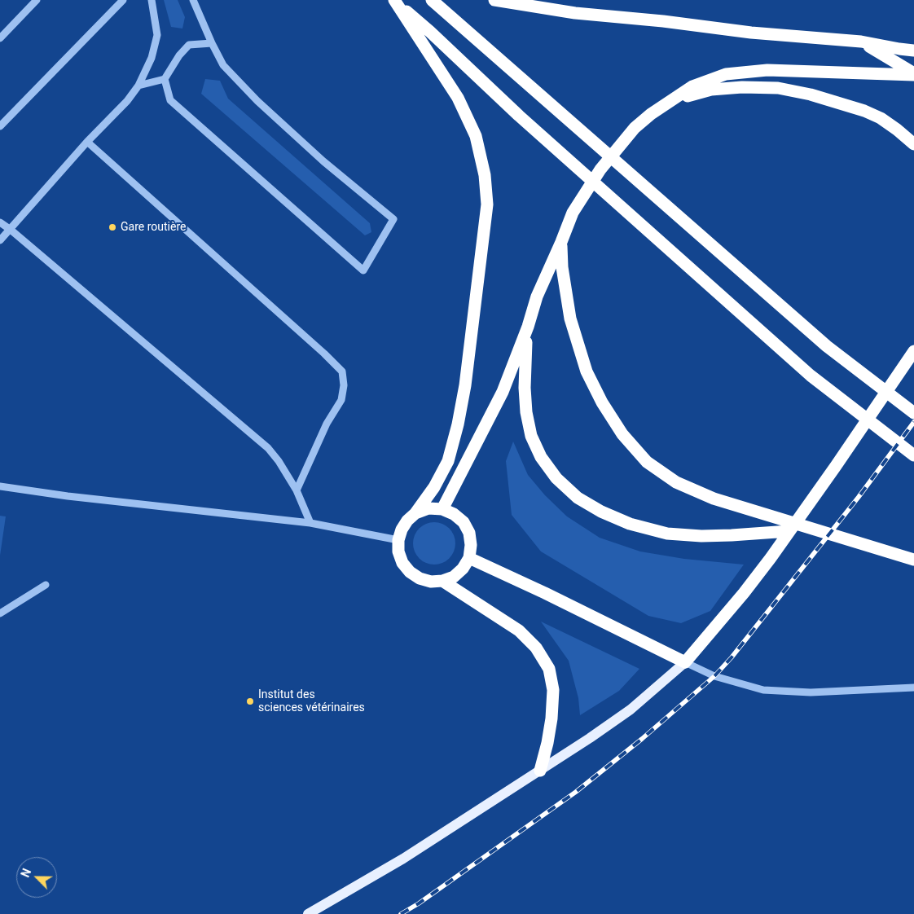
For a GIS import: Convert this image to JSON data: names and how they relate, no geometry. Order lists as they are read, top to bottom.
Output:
{
  "places": ["Gare routière", "Institut des sciences vétérinaires"],
  "north": "top left"
}
